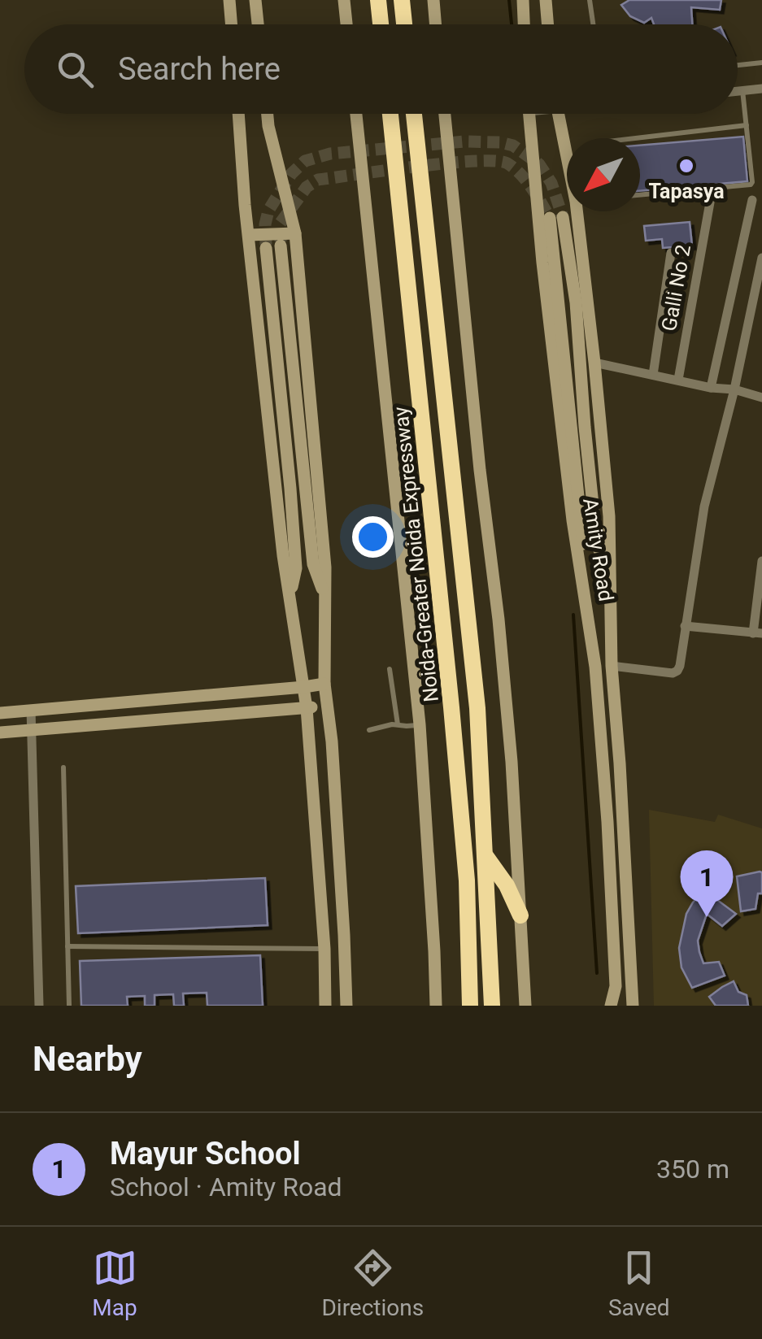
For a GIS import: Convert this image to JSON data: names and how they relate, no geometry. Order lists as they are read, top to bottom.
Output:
{
  "streets": {
    "highway": ["Noida-Greater Noida Expressway"],
    "street": ["Galli No 2", "Amity Road"]
  },
  "places": ["Tapasya"],
  "north": "bottom left",
  "page": {
    "search": "Search here",
    "pins": "1",
    "heading": "Nearby",
    "list": [
      {
        "mark": "1",
        "name": "Mayur School",
        "note": "School · Amity Road",
        "value": "350 m"
      }
    ],
    "nav": ["Map", "Directions", "Saved"]
  }
}
